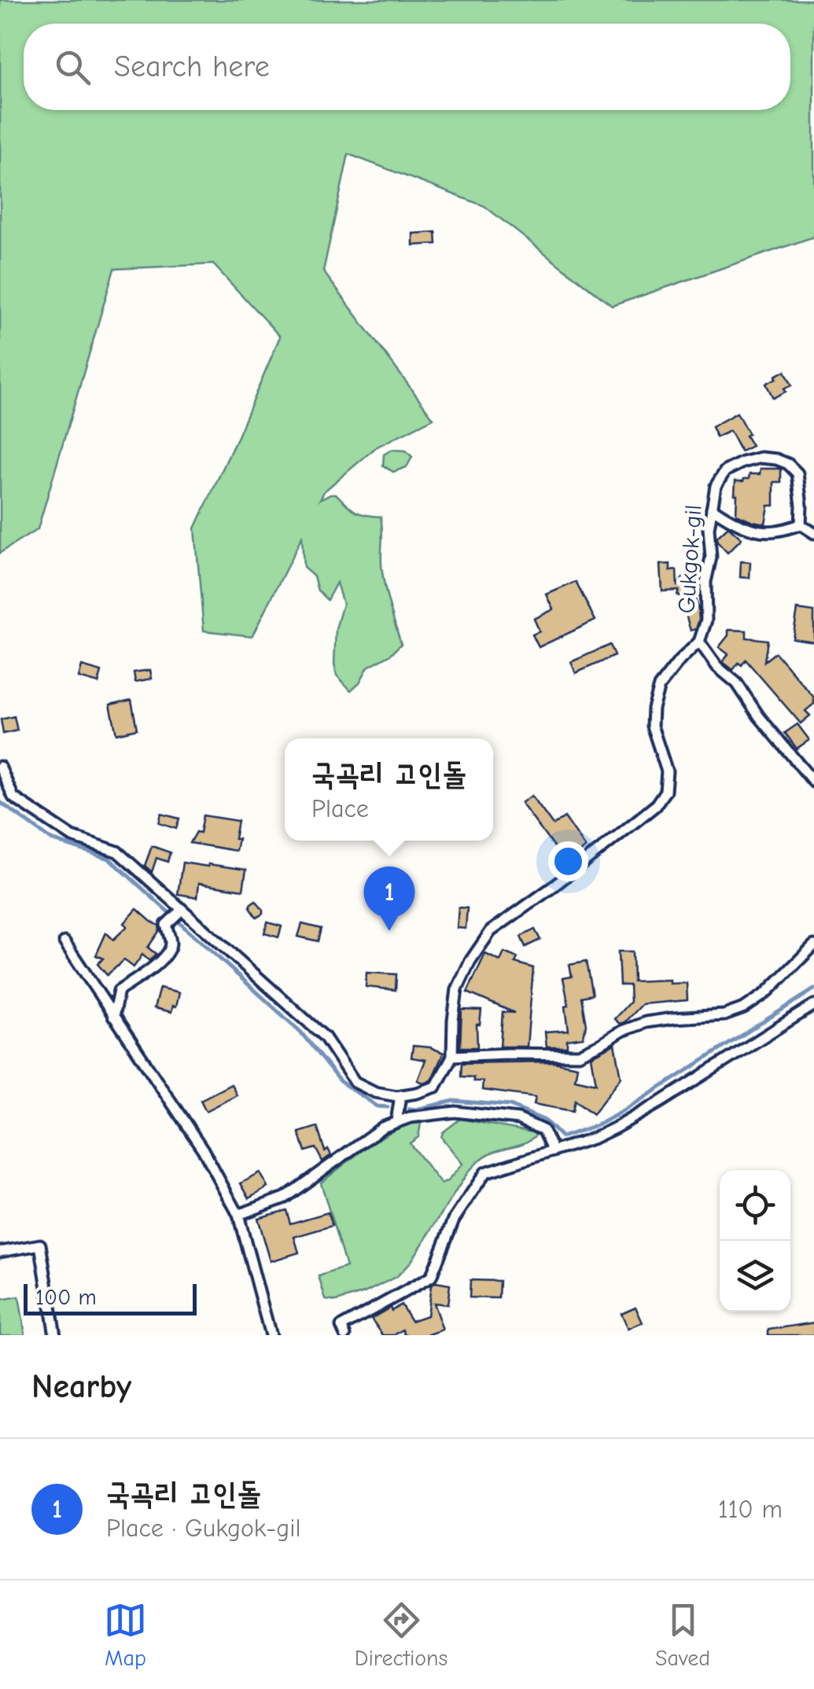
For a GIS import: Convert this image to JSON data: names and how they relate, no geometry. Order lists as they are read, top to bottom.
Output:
{
  "streets": {
    "street": ["Gukgok-gil"]
  },
  "scale_bar": "100 m",
  "page": {
    "search": "Search here",
    "popup": ["국곡리 고인돌", "Place"],
    "pins": "1",
    "scale": "100 m",
    "heading": "Nearby",
    "list": [
      {
        "mark": "1",
        "name": "국곡리 고인돌",
        "note": "Place · Gukgok-gil",
        "value": "110 m"
      }
    ],
    "nav": ["Map", "Directions", "Saved"]
  }
}
